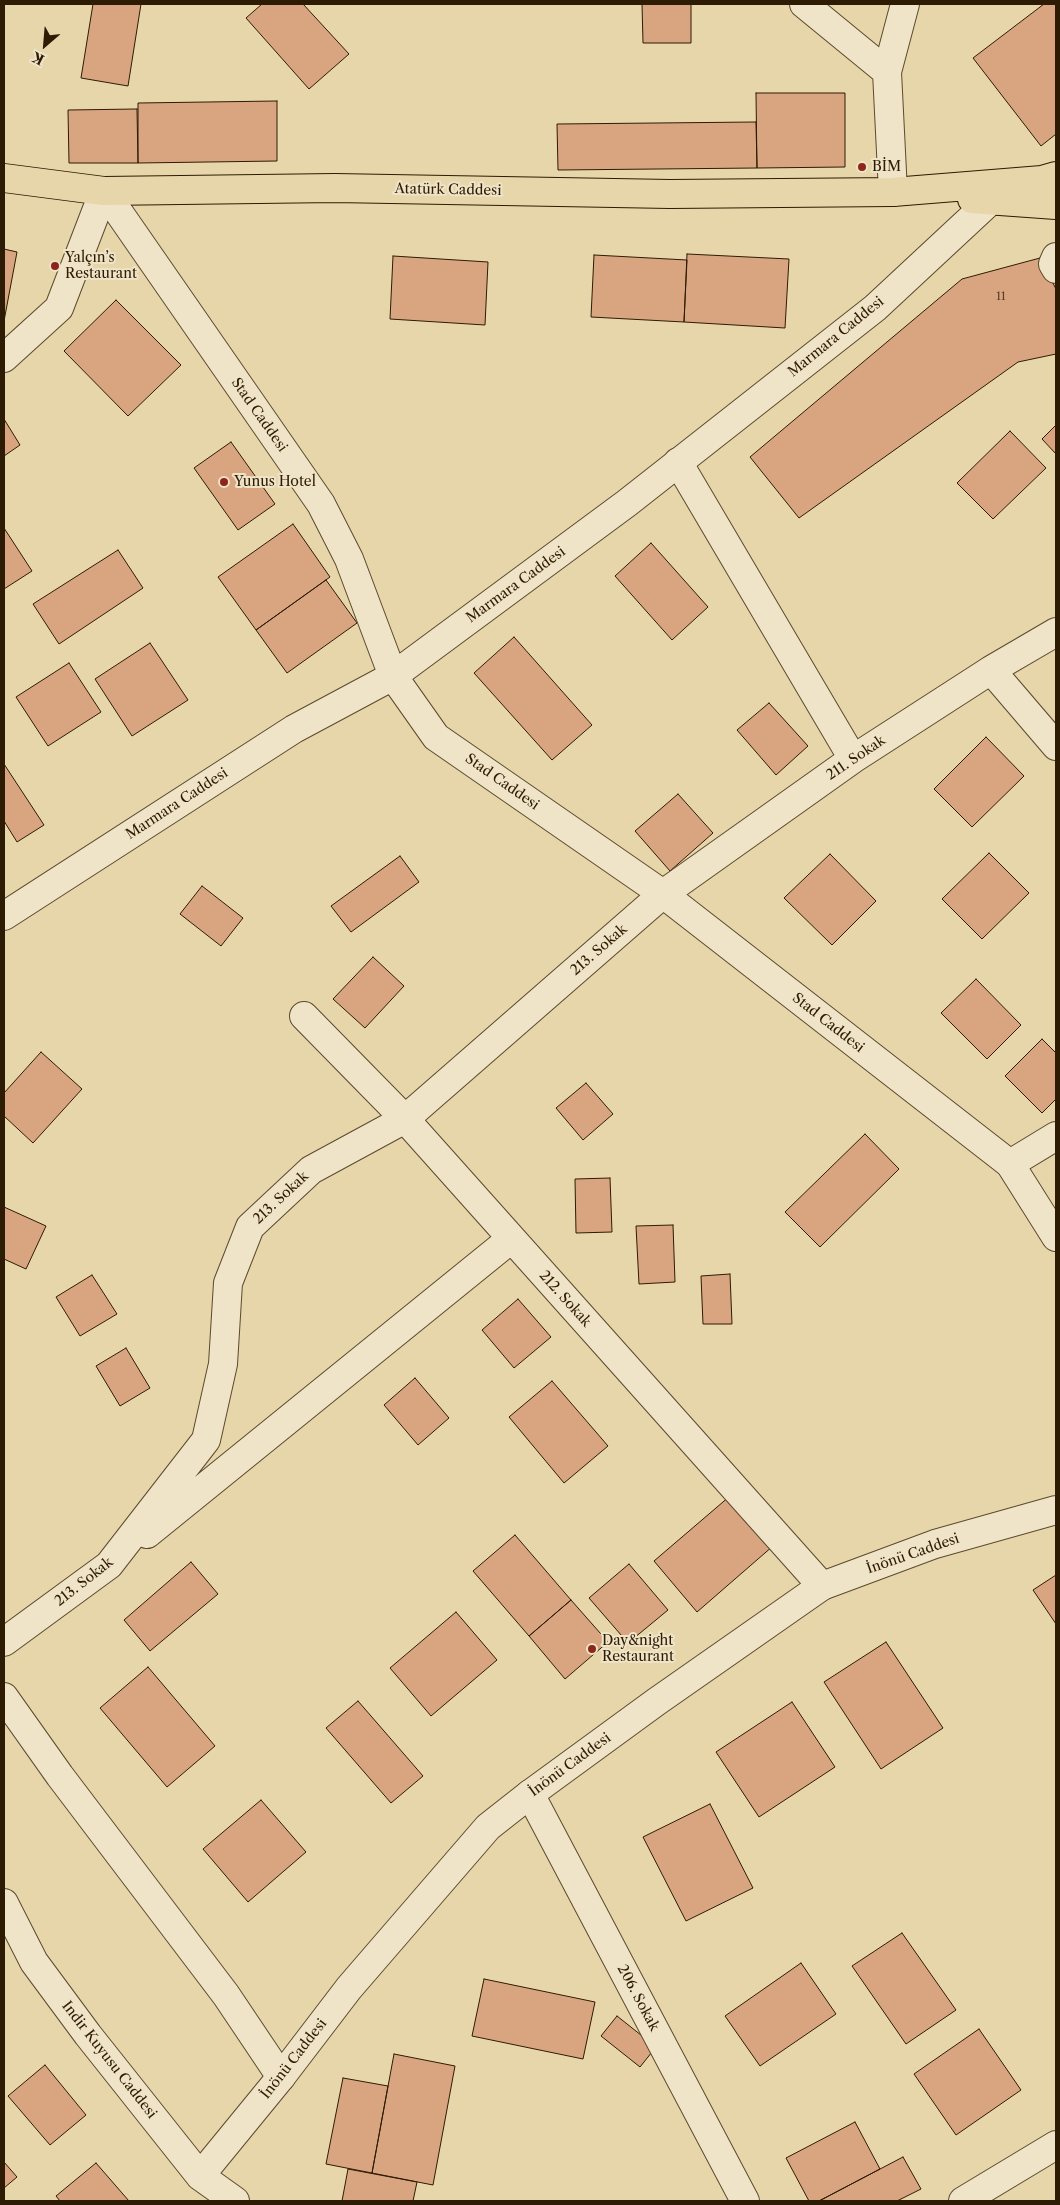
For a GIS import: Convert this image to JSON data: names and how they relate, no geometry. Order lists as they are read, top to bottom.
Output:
{
  "streets": {
    "main road": ["Atatürk Caddesi"],
    "street": [
      "Marmara Caddesi",
      "Stad Caddesi",
      "211. Sokak",
      "213. Sokak",
      "212. Sokak",
      "İnönü Caddesi",
      "206. Sokak",
      "Indir Kuyusu Caddesi"
    ]
  },
  "crossings": [
    ["Atatürk Caddesi", "Stad Caddesi"],
    ["Marmara Caddesi", "Stad Caddesi"],
    ["Stad Caddesi", "211. Sokak"],
    ["Stad Caddesi", "213. Sokak"],
    ["211. Sokak", "213. Sokak"],
    ["213. Sokak", "212. Sokak"],
    ["212. Sokak", "İnönü Caddesi"],
    ["İnönü Caddesi", "206. Sokak"],
    ["İnönü Caddesi", "Indir Kuyusu Caddesi"]
  ],
  "places": [
    "BİM",
    "Yalçın’s Restaurant",
    "Yunus Hotel",
    "Day&night Restaurant"
  ],
  "house_numbers": ["11"],
  "north": "bottom left"
}
